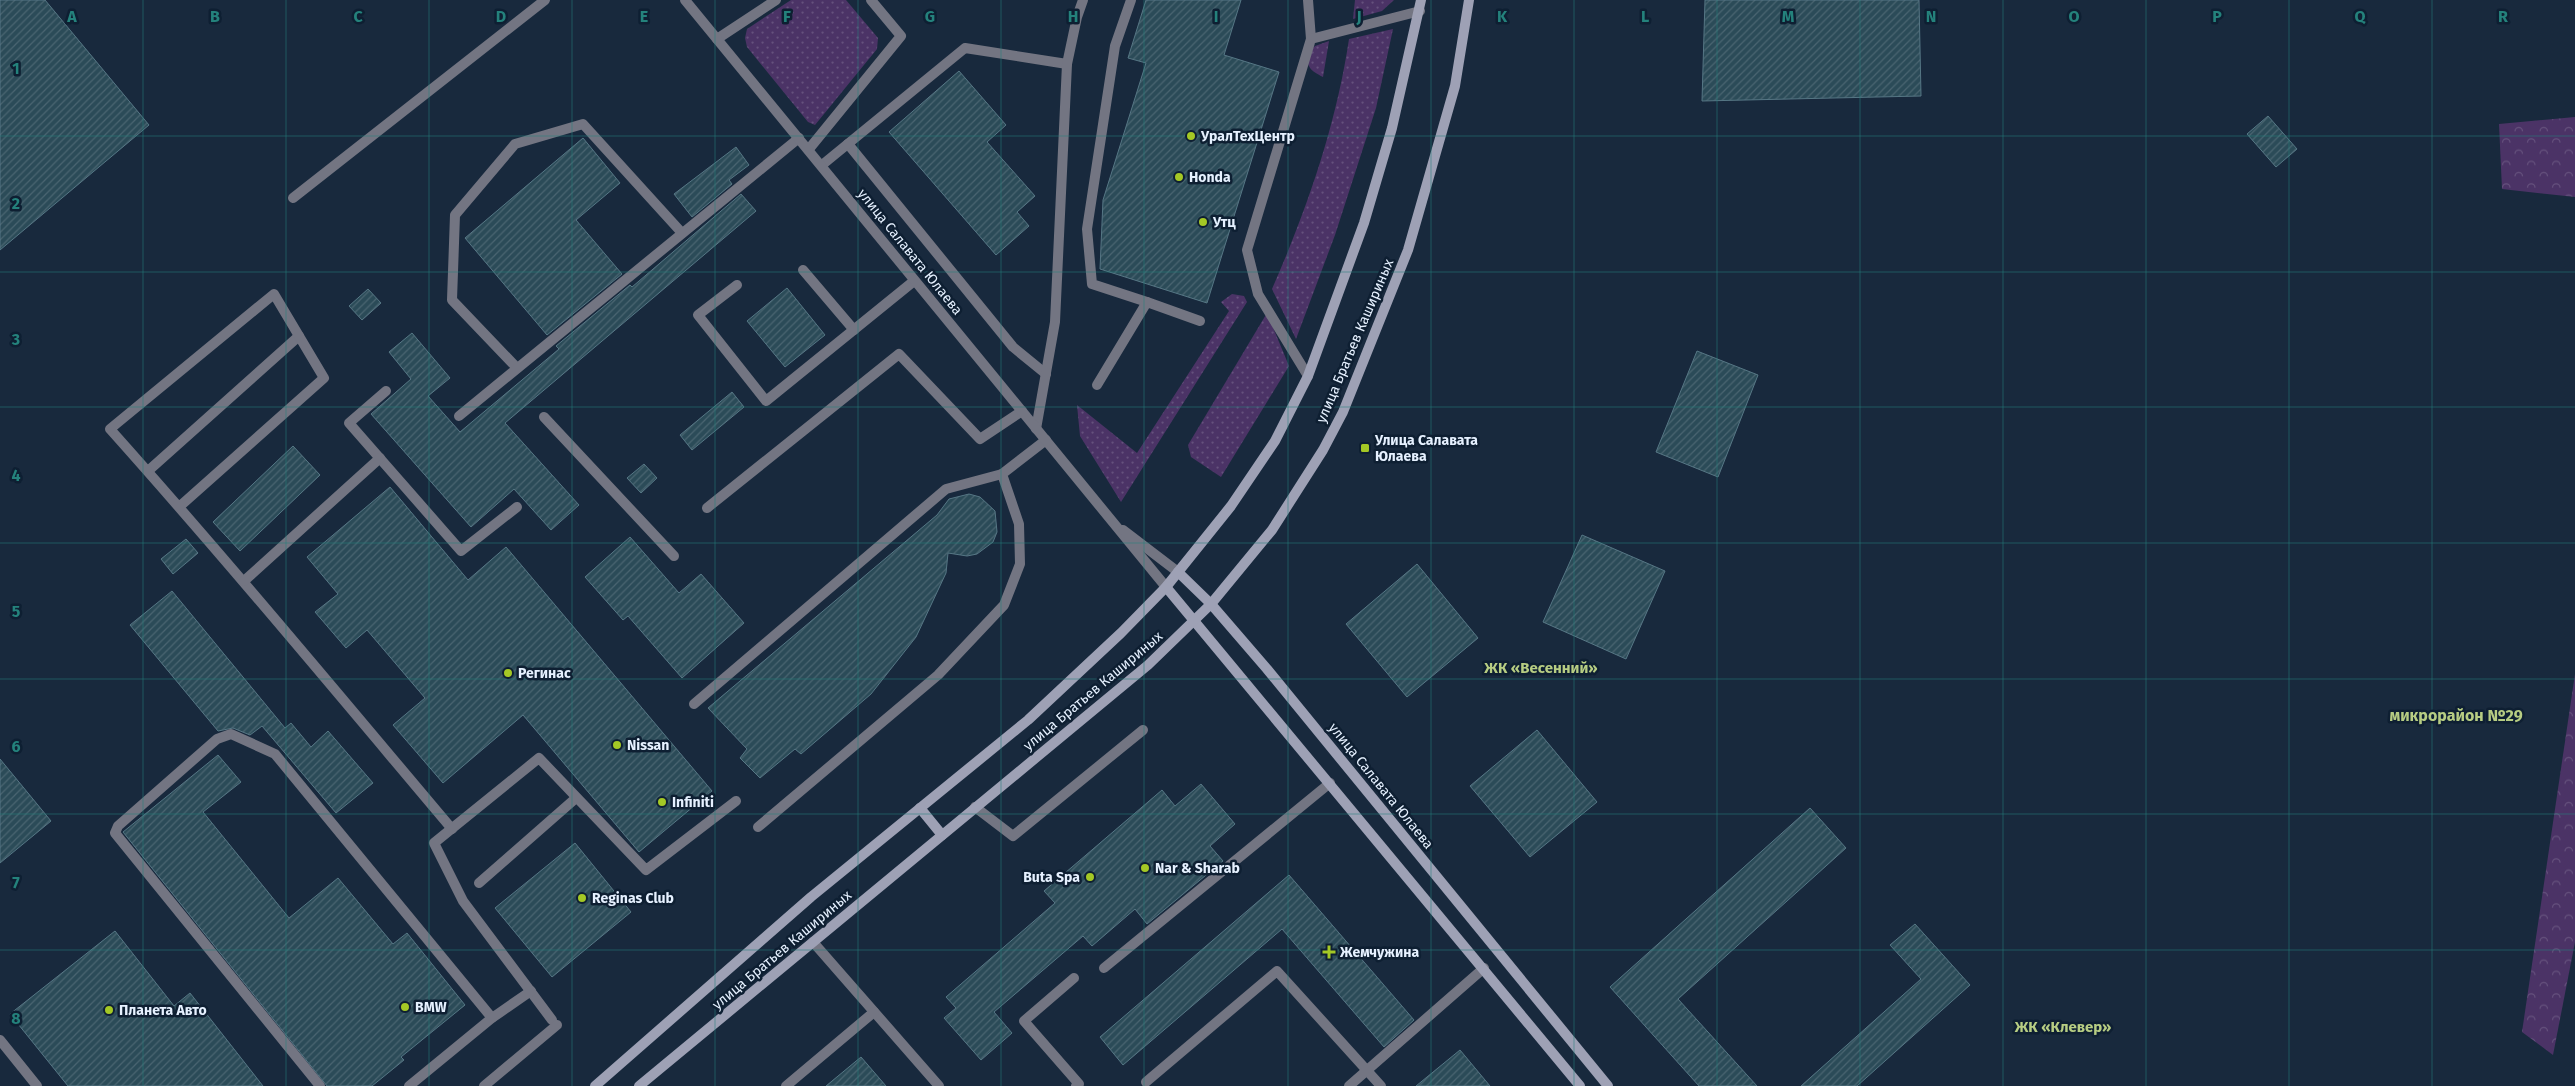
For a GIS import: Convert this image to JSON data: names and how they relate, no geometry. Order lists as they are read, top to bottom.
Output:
{
  "streets": {
    "main road": ["улица Салавата Юлаева", "улица Братьев Кашириных"]
  },
  "crossings": [
    ["улица Салавата Юлаева", "улица Братьев Кашириных"]
  ],
  "districts": ["ЖК «Весенний»", "микрорайон №29", "ЖК «Клевер»"],
  "places": {
    "other": [
      "УралТехЦентр",
      "Honda",
      "Утц",
      "Регинас",
      "Nissan",
      "Infiniti",
      "Nar & Sharab",
      "Buta Spa",
      "Reginas Club",
      "BMW",
      "Планета Авто"
    ],
    "transit": ["Улица Салавата Юлаева"],
    "health": ["Жемчужина"]
  },
  "grid": {
    "columns": [
      "A",
      "B",
      "C",
      "D",
      "E",
      "F",
      "G",
      "H",
      "I",
      "J",
      "K",
      "L",
      "M",
      "N",
      "O",
      "P",
      "Q",
      "R"
    ],
    "rows": [
      "1",
      "2",
      "3",
      "4",
      "5",
      "6",
      "7",
      "8"
    ]
  }
}
